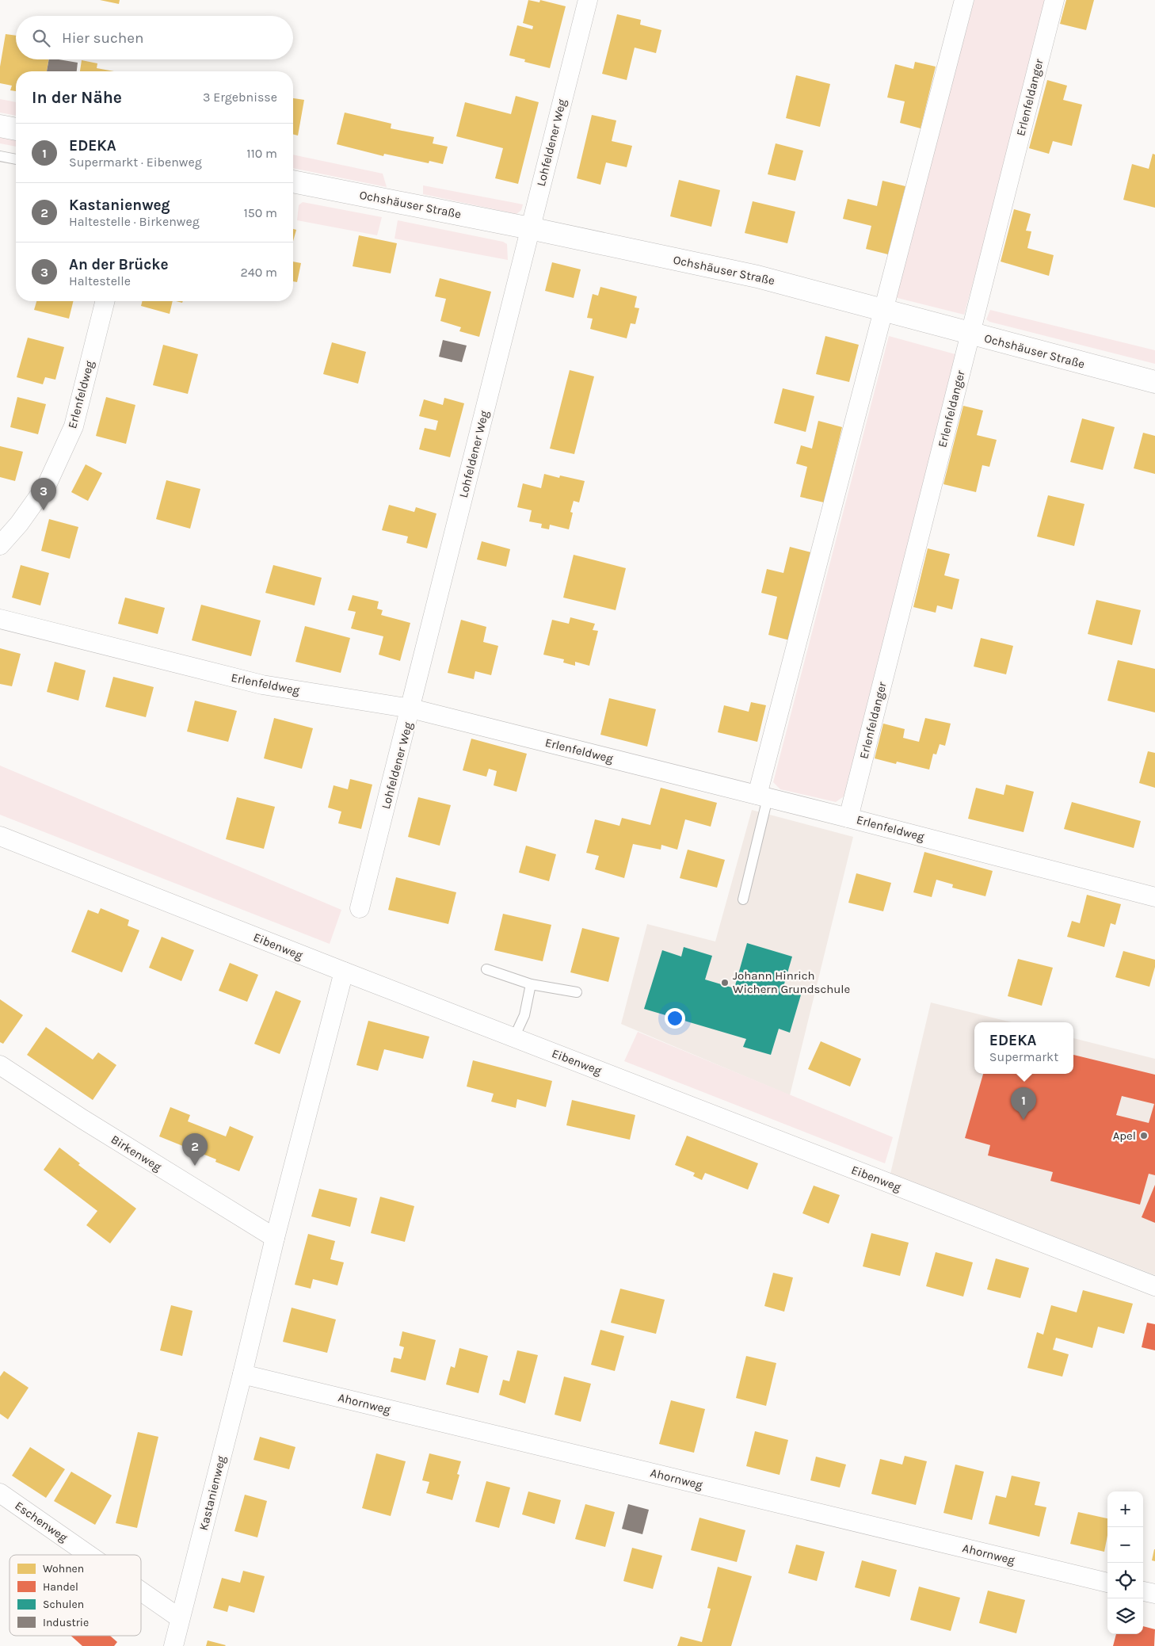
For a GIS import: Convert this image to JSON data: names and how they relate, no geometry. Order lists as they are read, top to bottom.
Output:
{
  "streets": {
    "main road": ["Ochshäuser Straße"],
    "street": [
      "Erlenfeldanger",
      "Lohfeldener Weg",
      "Erlenfeldweg",
      "Eibenweg",
      "Birkenweg",
      "Ahornweg",
      "Kastanienweg",
      "Eschenweg"
    ]
  },
  "crossings": [
    ["Erlenfeldanger", "Ochshäuser Straße"],
    ["Erlenfeldanger", "Erlenfeldweg"],
    ["Lohfeldener Weg", "Ochshäuser Straße"],
    ["Lohfeldener Weg", "Erlenfeldweg"],
    ["Eibenweg", "Kastanienweg"],
    ["Birkenweg", "Kastanienweg"],
    ["Ahornweg", "Kastanienweg"],
    ["Kastanienweg", "Eschenweg"]
  ],
  "places": ["Johann Hinrich Wichern Grundschule", "Apel"],
  "legend": [
    "Wohnen",
    "Handel",
    "Schulen",
    "Industrie"
  ],
  "page": {
    "search": "Hier suchen",
    "heading": ["In der Nähe", "3 Ergebnisse"],
    "list": [
      {
        "mark": "1",
        "name": "EDEKA",
        "note": "Supermarkt · Eibenweg",
        "value": "110 m"
      },
      {
        "mark": "2",
        "name": "Kastanienweg",
        "note": "Haltestelle · Birkenweg",
        "value": "150 m"
      },
      {
        "mark": "3",
        "name": "An der Brücke",
        "note": "Haltestelle",
        "value": "240 m"
      }
    ],
    "pins": ["3", "1", "2"],
    "popup": ["EDEKA", "Supermarkt"],
    "map_buttons": ["+", "−"]
  }
}
